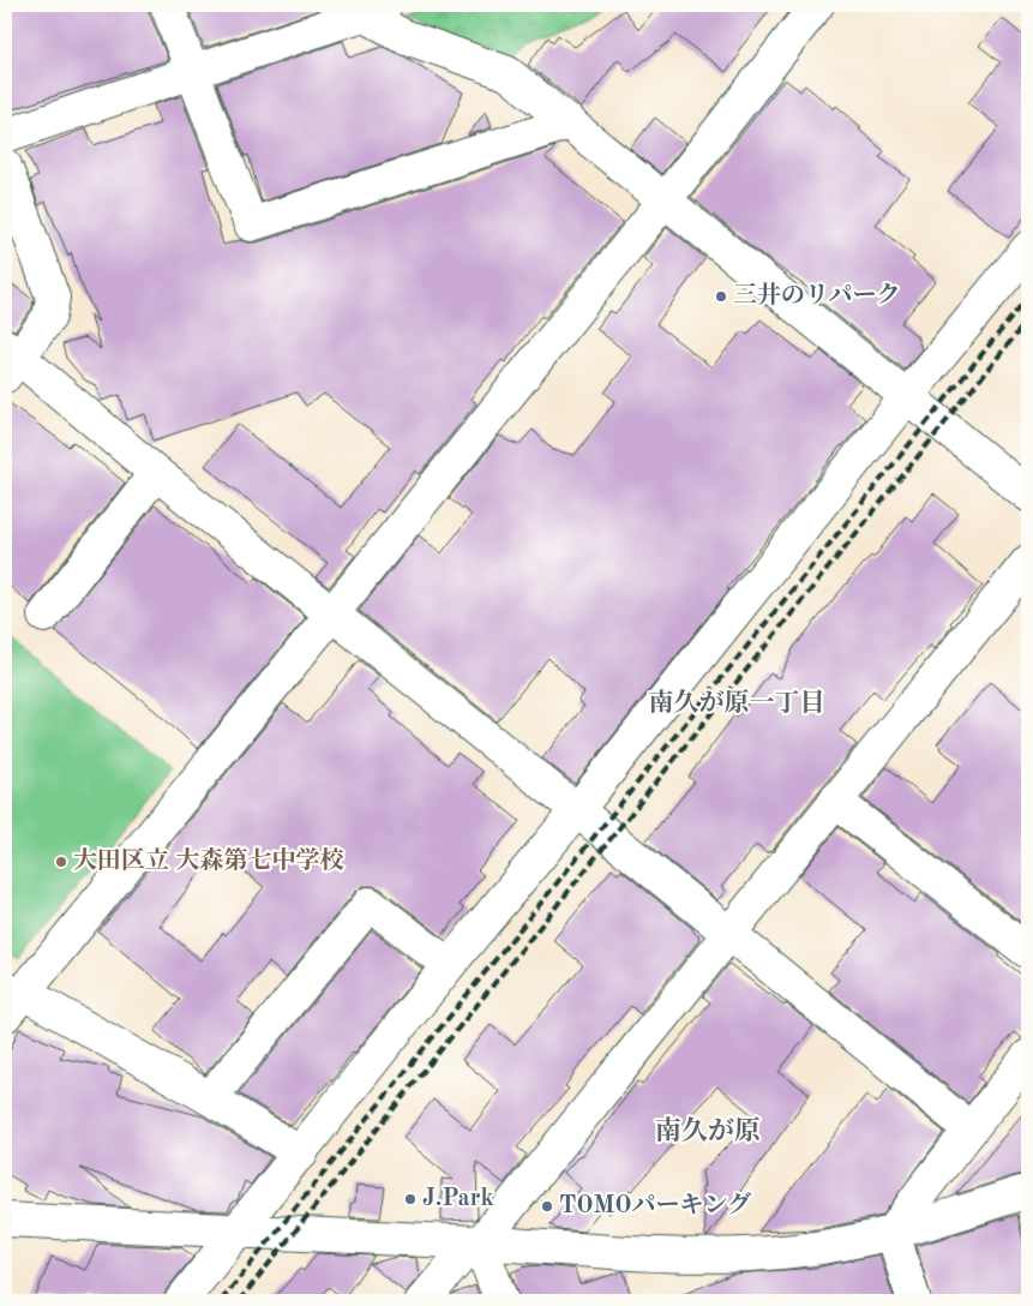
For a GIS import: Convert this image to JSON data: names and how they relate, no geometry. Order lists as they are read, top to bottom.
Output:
{
  "districts": ["南久が原一丁目", "南久が原"],
  "places": [
    "三井のリパーク",
    "大田区立 大森第七中学校",
    "J.Park",
    "TOMOパーキング"
  ]
}
